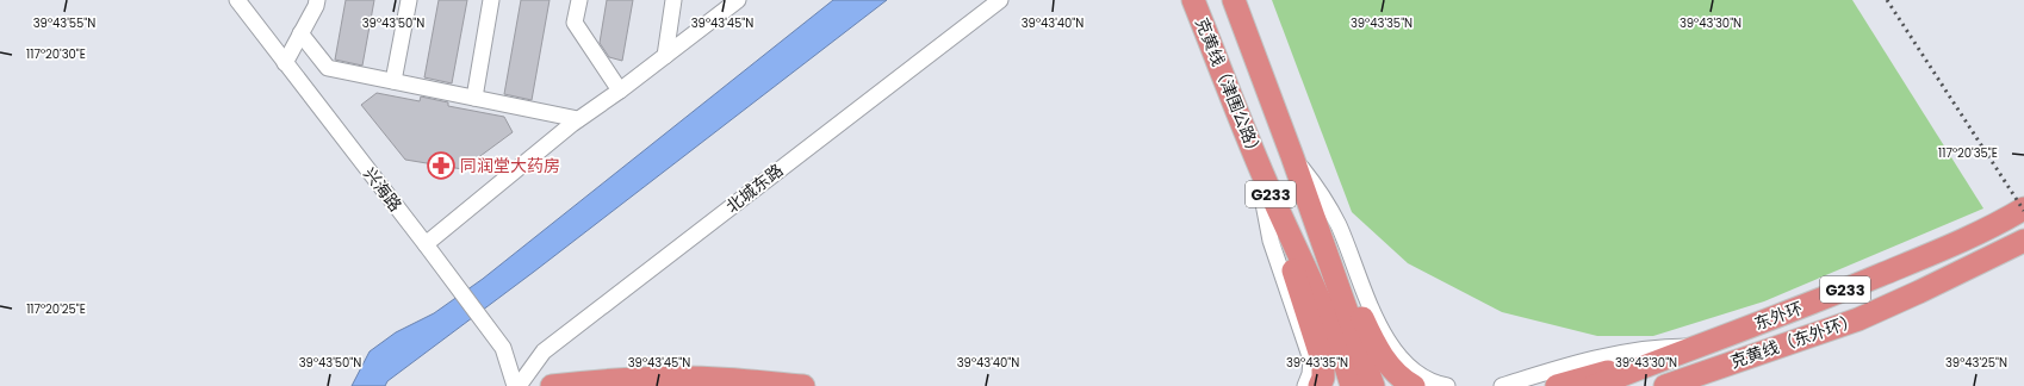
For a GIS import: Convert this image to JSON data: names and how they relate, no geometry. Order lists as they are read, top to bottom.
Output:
{
  "streets": {
    "highway": [
      "克黄线（津围公路）",
      "G233",
      "东外环",
      "克黄线（东外环）"
    ],
    "street": ["北城东路", "兴海路"]
  },
  "crossings": [
    ["克黄线（津围公路）", "G233"],
    ["G233", "东外环"]
  ],
  "places": {
    "pharmacy": ["同润堂大药房"]
  },
  "coordinates": [
    "39°43'50\"N",
    "39°43'45\"N",
    "39°43'30\"N",
    "39°43'55\"N",
    "39°43'40\"N",
    "39°43'35\"N",
    "117°20'30\"E",
    "117°20'35\"E",
    "117°20'25\"E",
    "39°43'25\"N"
  ]
}
